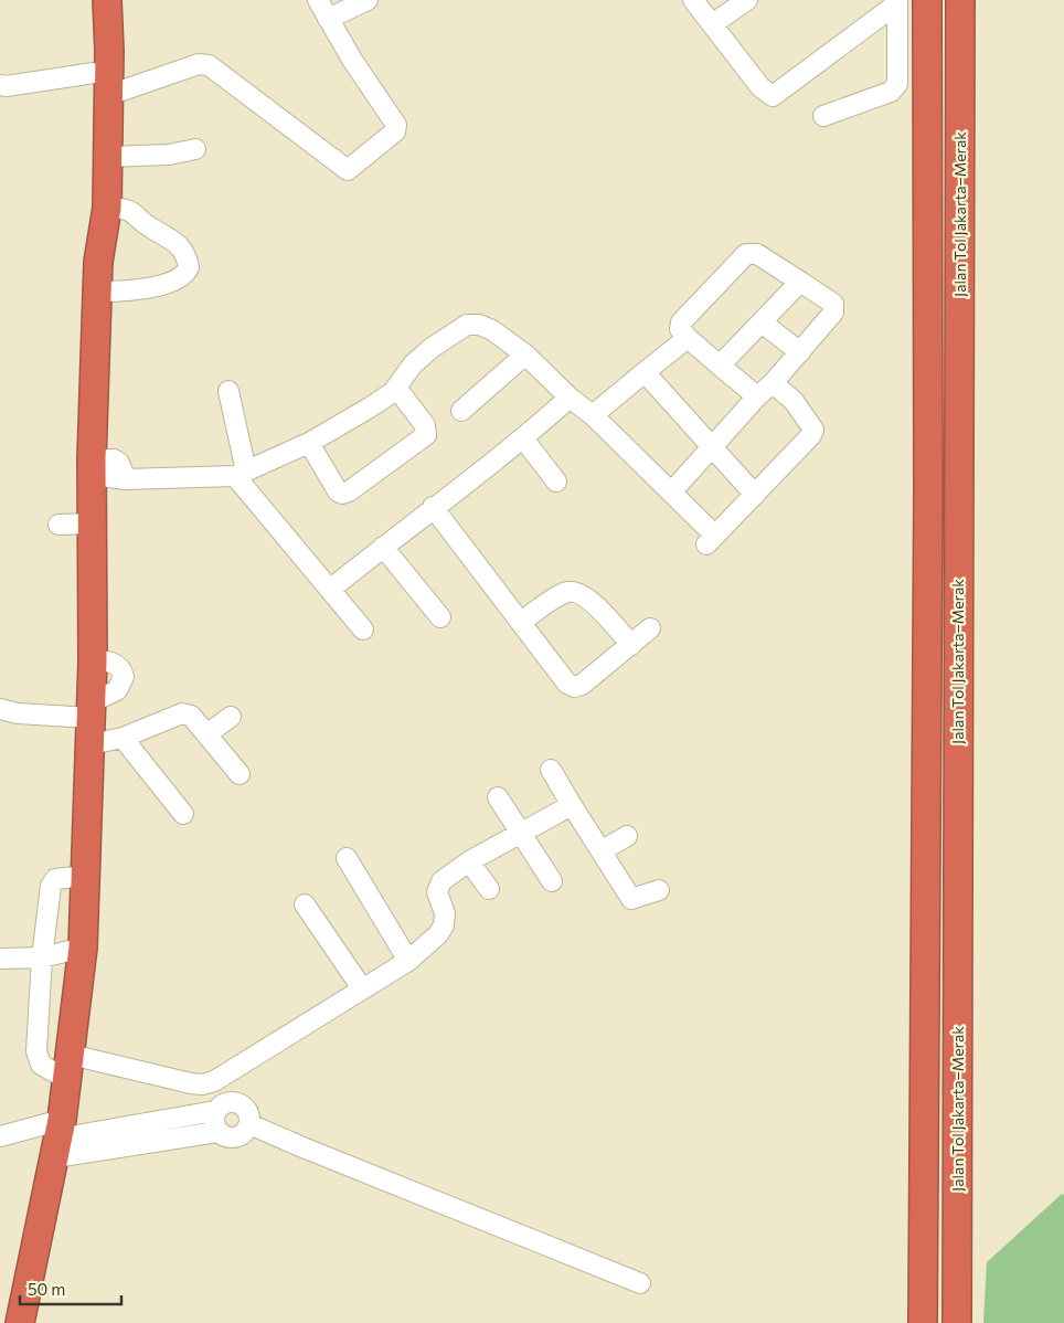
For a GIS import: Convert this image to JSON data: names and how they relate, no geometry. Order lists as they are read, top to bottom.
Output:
{
  "streets": {
    "highway": ["Jalan Tol Jakarta–Merak"]
  },
  "scale_bar": "50 m"
}
